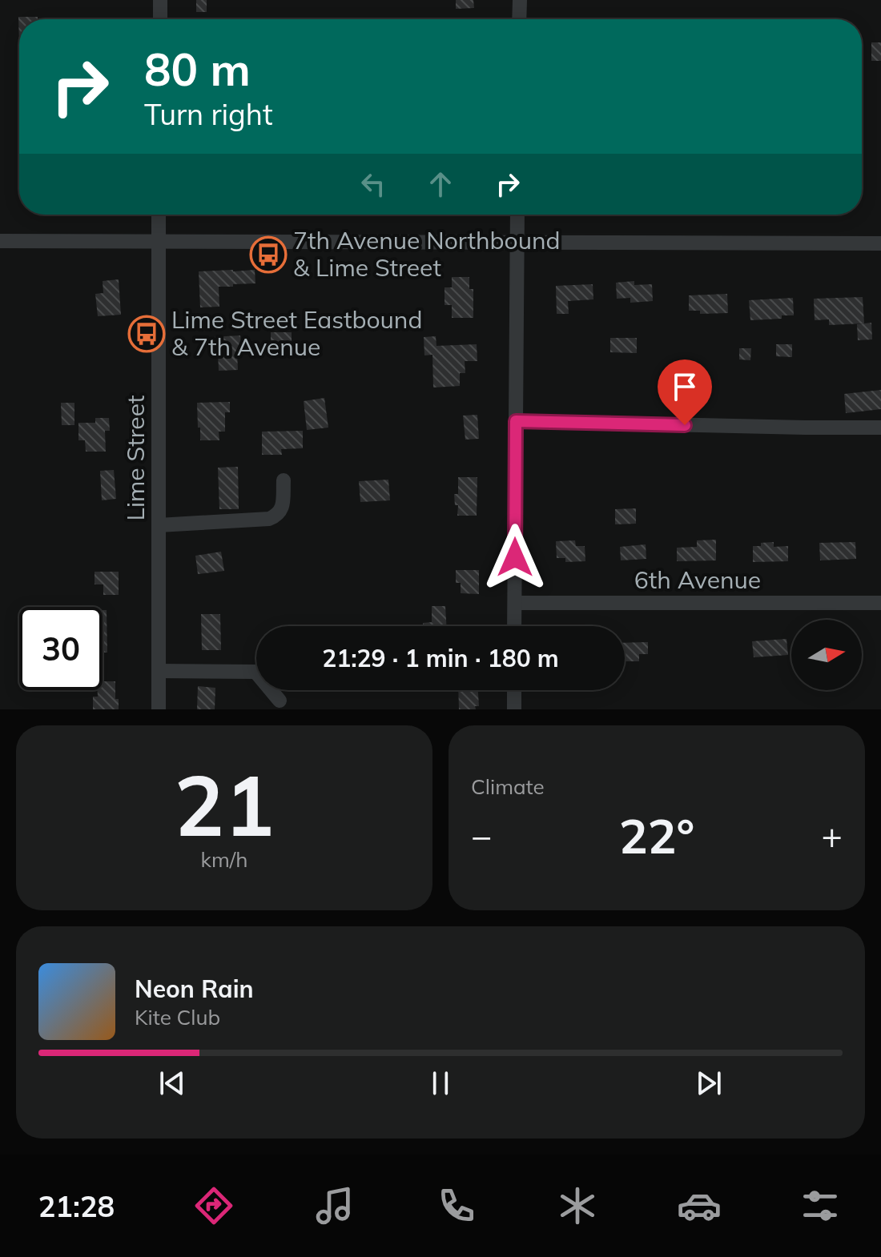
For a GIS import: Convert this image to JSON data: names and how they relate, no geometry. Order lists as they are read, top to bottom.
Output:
{
  "streets": {
    "street": ["Lime Street", "6th Avenue"]
  },
  "places": {
    "bus stop": ["7th Avenue Northbound & Lime Street", "Lime Street Eastbound & 7th Avenue"]
  },
  "north": "right",
  "page": {
    "turn": ["80 m", "Turn right"],
    "limit": "30",
    "trip": "21:29 · 1 min · 180 m",
    "tile": [
      ["21", "km/h"],
      "Climate"
    ],
    "heat": ["−", "22°", "+"],
    "song": ["Neon Rain", "Kite Club"],
    "tabs": "21:28"
  }
}
